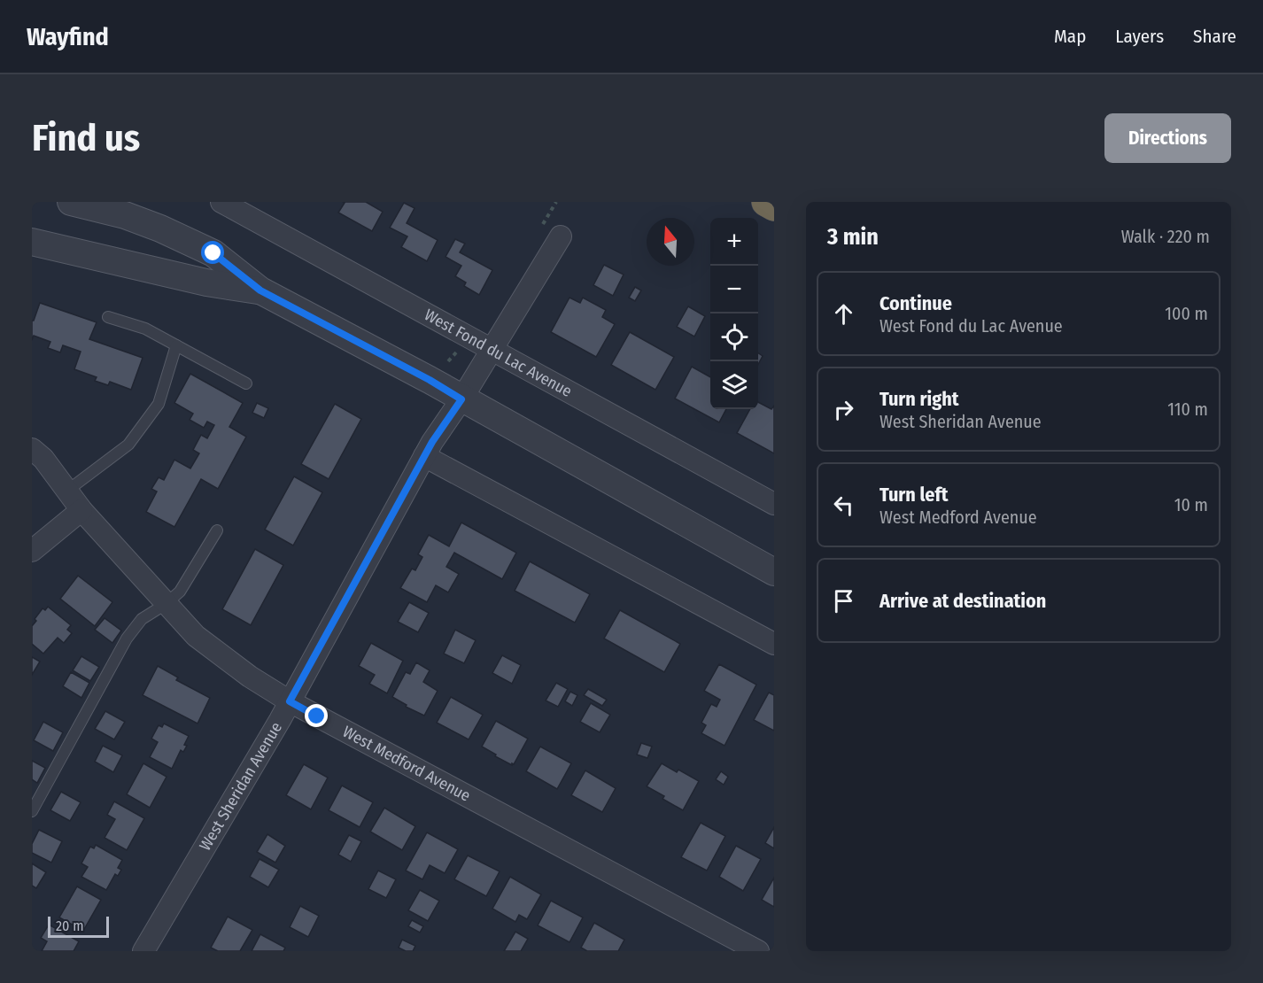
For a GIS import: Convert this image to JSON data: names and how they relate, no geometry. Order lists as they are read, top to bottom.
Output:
{
  "streets": {
    "street": ["West Fond du Lac Avenue", "West Medford Avenue", "West Sheridan Avenue"]
  },
  "crossings": [
    ["West Fond du Lac Avenue", "West Sheridan Avenue"],
    ["West Medford Avenue", "West Sheridan Avenue"]
  ],
  "scale_bar": "20 m",
  "north": "top",
  "page": {
    "header": "Wayfind",
    "nav": ["Map", "Layers", "Share"],
    "buttons": "Directions",
    "title": "Find us",
    "heading": ["3 min", "Walk · 220 m"],
    "map_buttons": ["+", "−"],
    "list": [
      ["Continue", "West Fond du Lac Avenue", "100 m"],
      ["Turn right", "West Sheridan Avenue", "110 m"],
      ["Turn left", "West Medford Avenue", "10 m"],
      "Arrive at destination"
    ],
    "scale": "20 m"
  }
}
